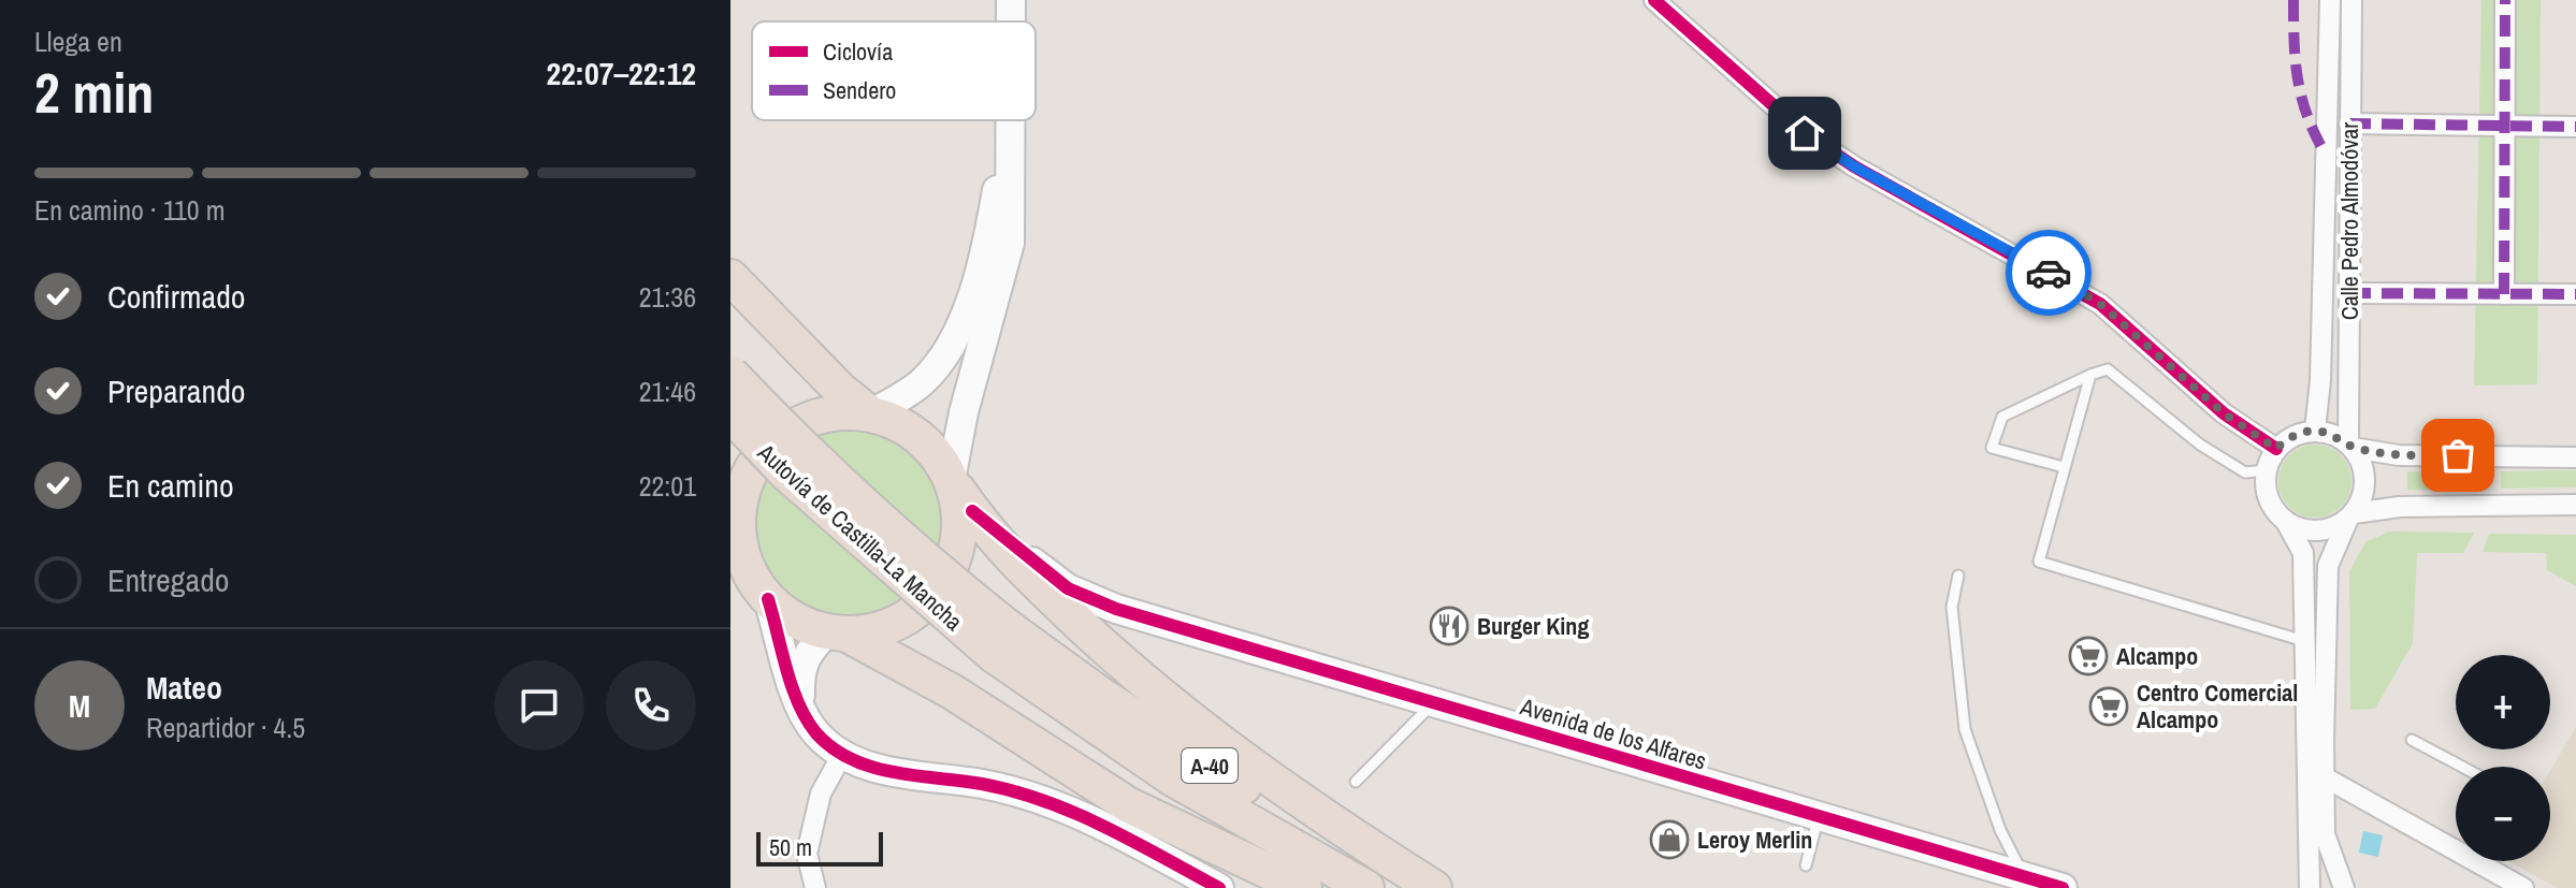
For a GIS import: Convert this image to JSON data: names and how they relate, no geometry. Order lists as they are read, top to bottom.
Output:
{
  "streets": {
    "highway": ["Autovía de Castilla-La Mancha", "A-40"],
    "street": ["Calle Pedro Almodóvar", "Avenida de los Alfares"]
  },
  "crossings": [
    ["Autovía de Castilla-La Mancha", "A-40"]
  ],
  "places": {
    "restaurant": ["Burger King"],
    "supermarket": ["Alcampo", "Centro Comercial Alcampo"],
    "shop": ["Leroy Merlin"]
  },
  "legend": ["Ciclovía", "Sendero"],
  "scale_bar": "50 m",
  "page": {
    "heading": ["2 min", "Llega en", "22:07–22:12"],
    "panel": ["Mateo", "Repartidor · 4.5"],
    "bar": "En camino · 110 m",
    "list": [
      ["Confirmado", "21:36"],
      ["Preparando", "21:46"],
      ["En camino", "22:01"],
      "Entregado"
    ],
    "map_buttons": ["+", "−"],
    "round": "M",
    "scale": "50 m"
  }
}
